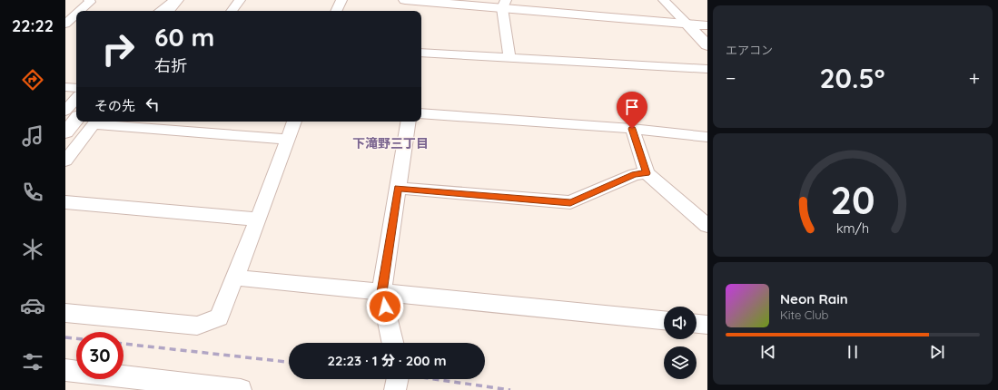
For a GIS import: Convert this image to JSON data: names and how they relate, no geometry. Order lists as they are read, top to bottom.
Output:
{
  "districts": ["下滝野三丁目"],
  "page": {
    "tabs": "22:22",
    "tile": "エアコン",
    "turn": ["60 m", "右折"],
    "heat": ["−", "20.5°", "+"],
    "then": "その先",
    "song": ["Neon Rain", "Kite Club"],
    "limit": "30",
    "trip": "22:23 · 1 分 · 200 m",
    "gauge": ["20", "km/h"]
  }
}
